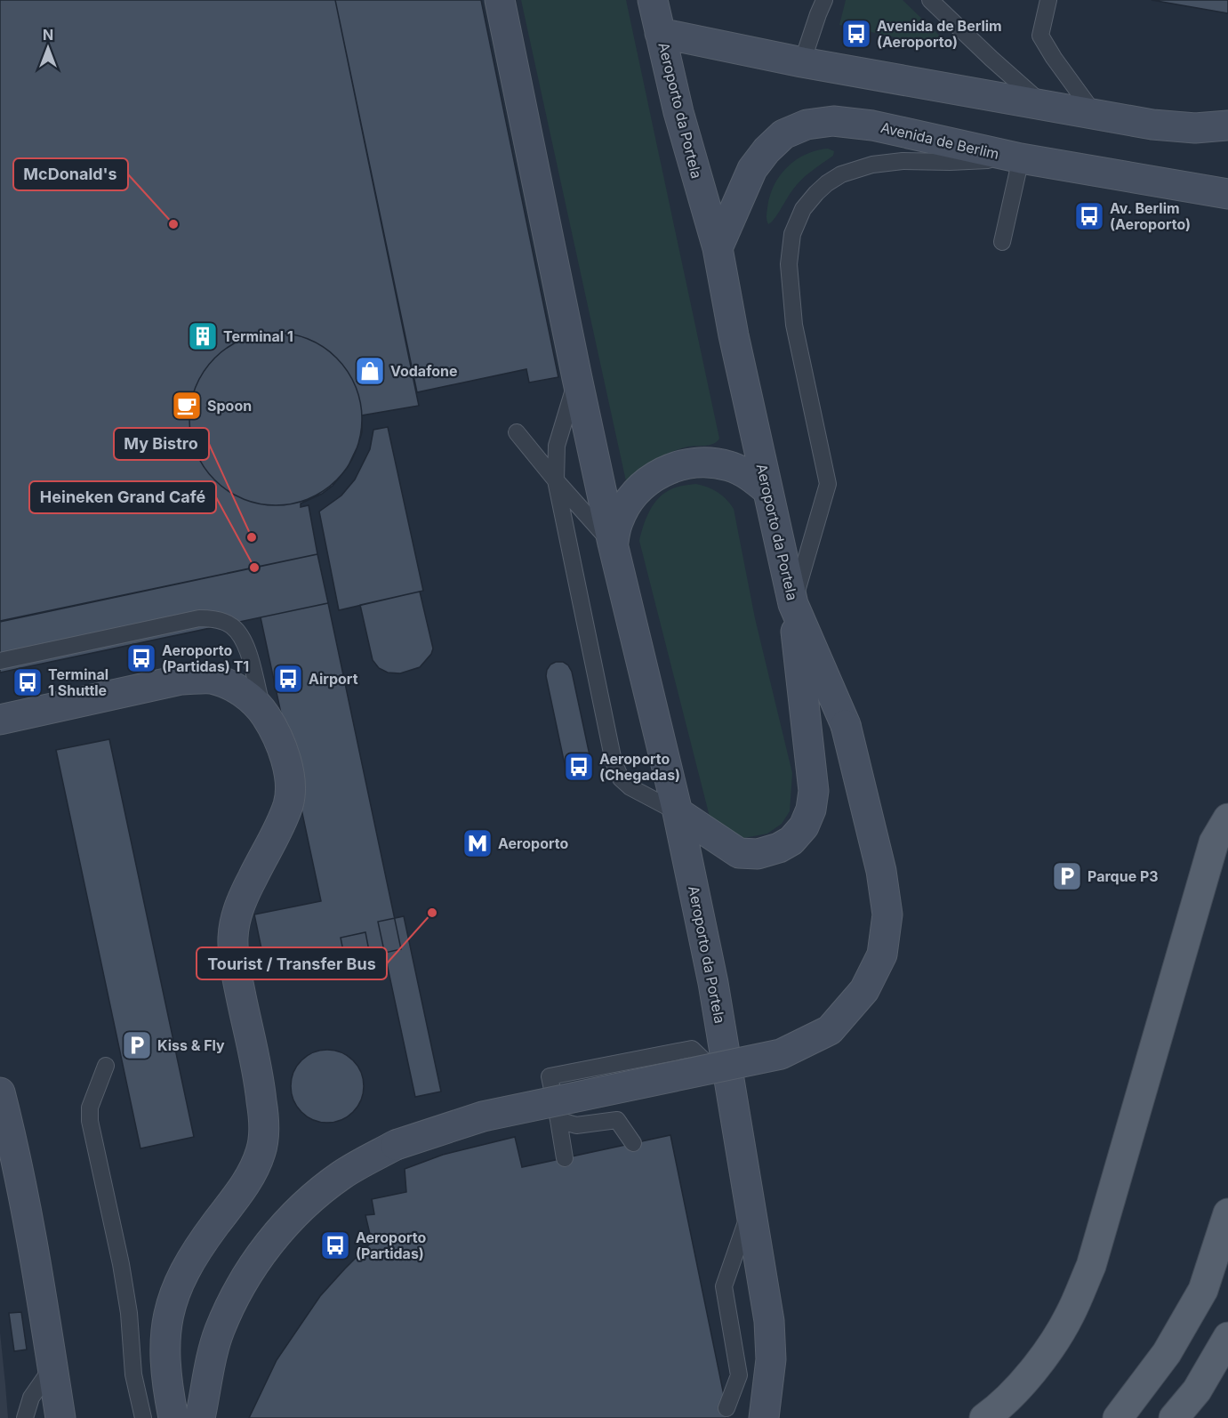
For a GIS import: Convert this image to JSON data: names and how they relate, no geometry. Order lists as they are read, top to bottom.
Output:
{
  "streets": {
    "main road": ["Aeroporto da Portela", "Avenida de Berlim"]
  },
  "crossings": [
    ["Aeroporto da Portela", "Avenida de Berlim"]
  ],
  "places": {
    "bus stop": [
      "Avenida de Berlim (Aeroporto)",
      "Av. Berlim (Aeroporto)",
      "Aeroporto (Partidas) T1",
      "Airport",
      "Terminal 1 Shuttle",
      "Aeroporto (Chegadas)",
      "Aeroporto (Partidas)"
    ],
    "other": [
      "McDonald's",
      "My Bistro",
      "Heineken Grand Café",
      "Tourist / Transfer Bus"
    ],
    "building": ["Terminal 1"],
    "shop": ["Vodafone"],
    "cafe": ["Spoon"],
    "metro station": ["Aeroporto"],
    "parking": ["Parque P3", "Kiss & Fly"]
  },
  "north": "top"
}
